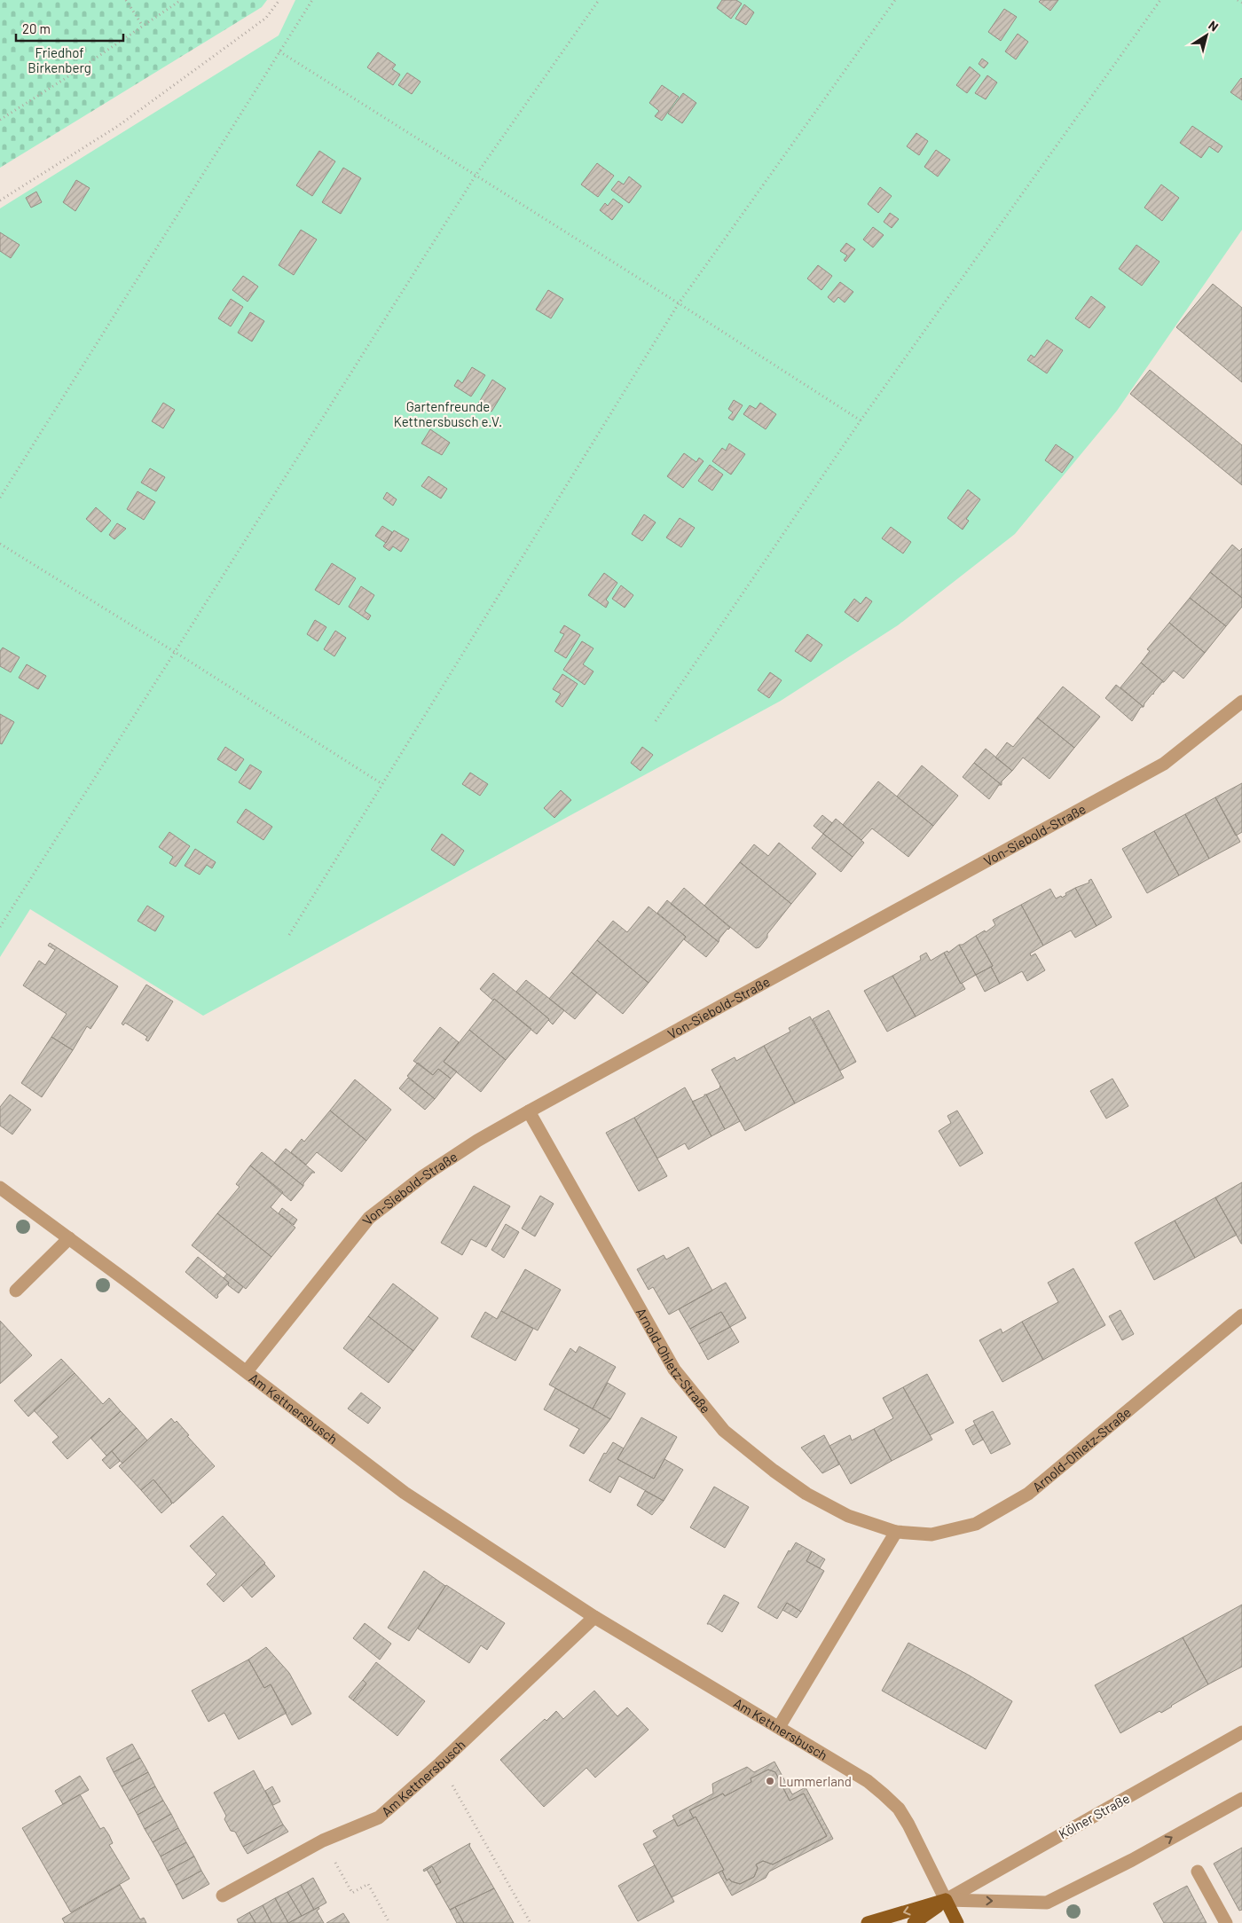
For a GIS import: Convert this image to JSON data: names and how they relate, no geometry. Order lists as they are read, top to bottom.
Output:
{
  "streets": {
    "main road": ["Kölner Straße"],
    "street": ["Von-Siebold-Straße", "Arnold-Ohletz-Straße", "Am Kettnersbusch"]
  },
  "crossings": [
    ["Von-Siebold-Straße", "Arnold-Ohletz-Straße"],
    ["Von-Siebold-Straße", "Am Kettnersbusch"],
    ["Am Kettnersbusch", "Kölner Straße"]
  ],
  "parks": ["Friedhof Birkenberg", "Gartenfreunde Kettnersbusch e.V."],
  "places": ["Lummerland"],
  "scale_bar": "20 m",
  "north": "top right"
}
